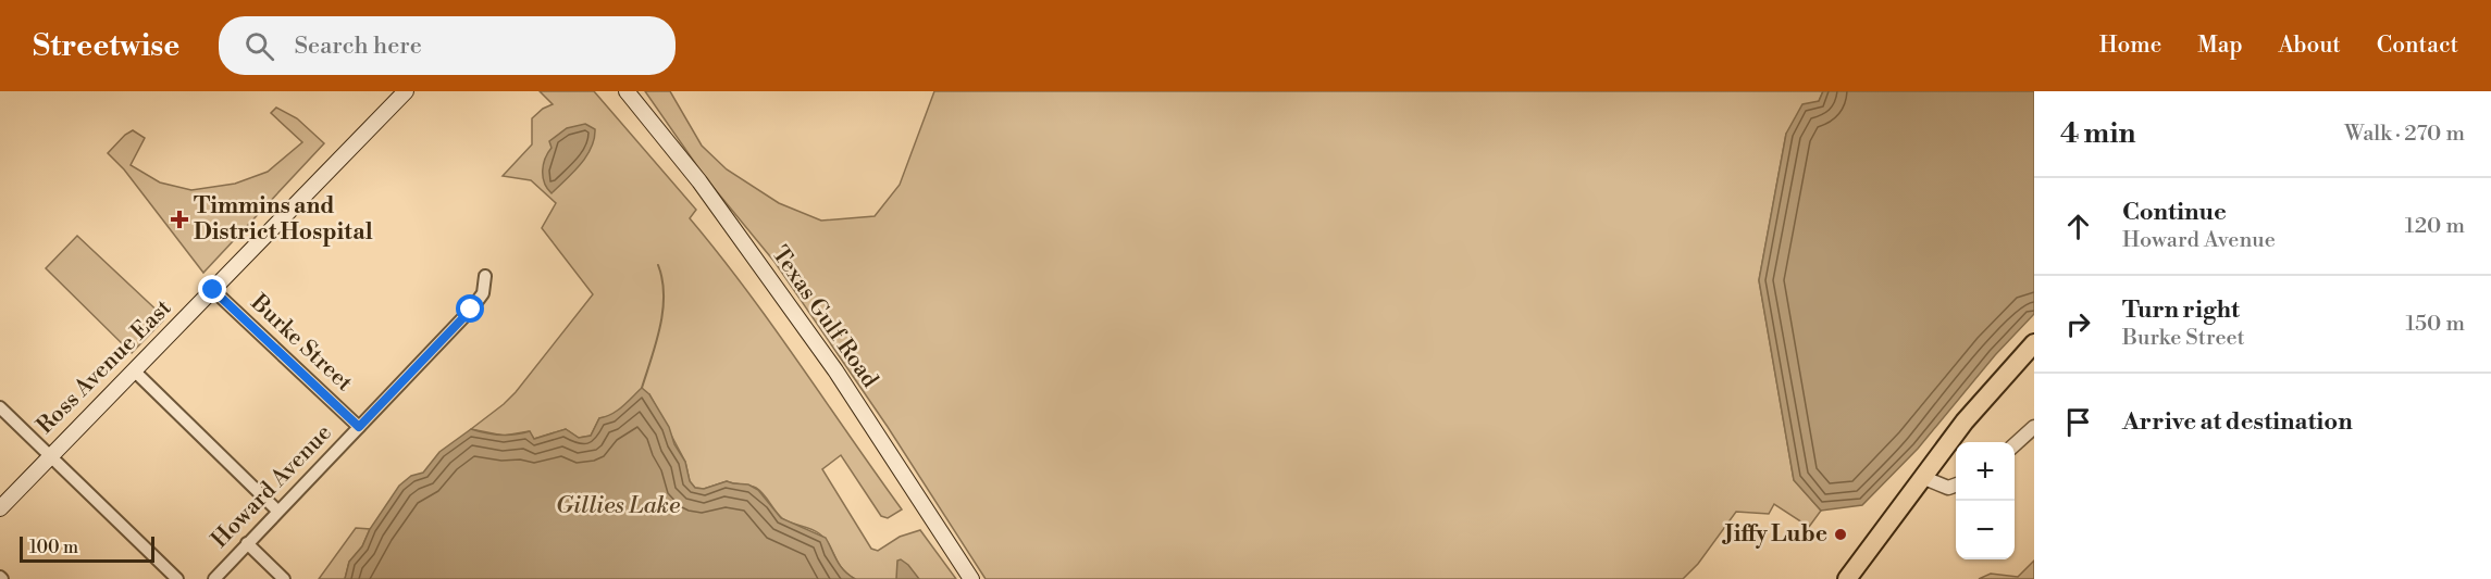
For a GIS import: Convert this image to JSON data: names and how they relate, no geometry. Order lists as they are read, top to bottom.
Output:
{
  "streets": {
    "main road": ["Texas Gulf Road", "Ross Avenue East"],
    "street": ["Burke Street", "Howard Avenue"]
  },
  "crossings": [
    ["Burke Street", "Ross Avenue East"],
    ["Burke Street", "Howard Avenue"]
  ],
  "water": ["Gillies Lake"],
  "places": {
    "health": ["Timmins and District Hospital"],
    "other": ["Jiffy Lube"]
  },
  "scale_bar": "100 m",
  "page": {
    "header": "Streetwise",
    "search": "Search here",
    "nav": [
      "Home",
      "Map",
      "About",
      "Contact"
    ],
    "heading": ["4 min", "Walk · 270 m"],
    "list": [
      ["Continue", "Howard Avenue", "120 m"],
      ["Turn right", "Burke Street", "150 m"],
      "Arrive at destination"
    ],
    "map_buttons": ["+", "−"],
    "scale": "100 m"
  }
}
